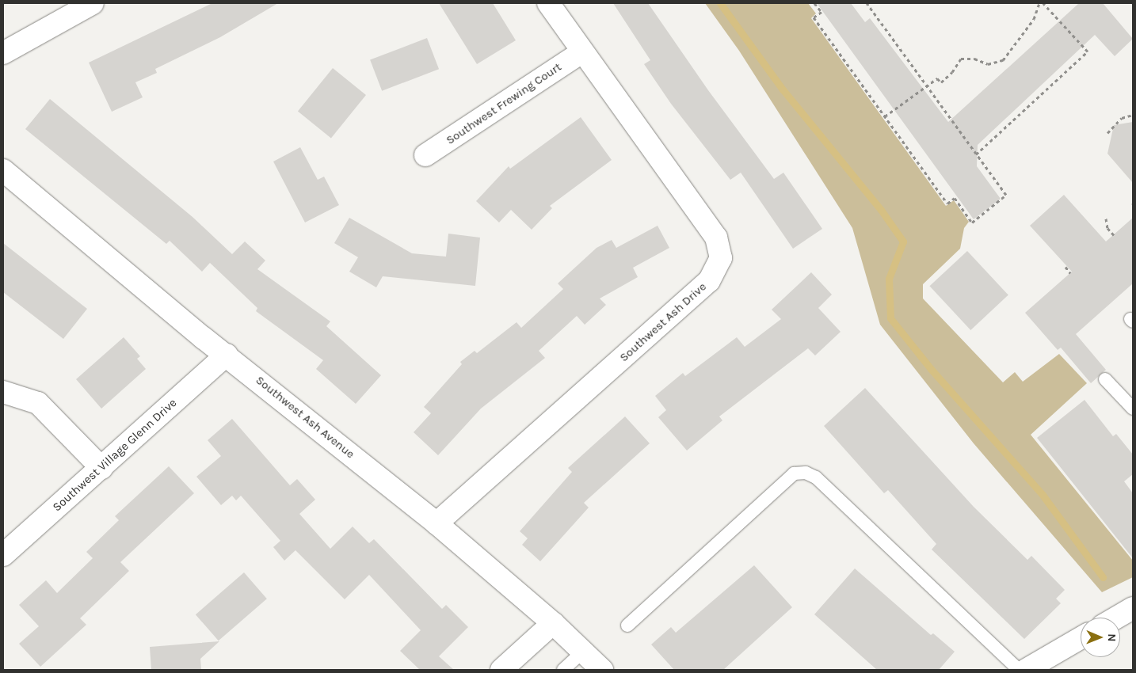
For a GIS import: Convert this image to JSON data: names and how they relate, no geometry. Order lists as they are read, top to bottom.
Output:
{
  "streets": {
    "street": [
      "Southwest Frewing Court",
      "Southwest Ash Drive",
      "Southwest Ash Avenue",
      "Southwest Village Glenn Drive"
    ]
  },
  "crossings": [
    ["Southwest Frewing Court", "Southwest Ash Drive"],
    ["Southwest Ash Drive", "Southwest Ash Avenue"],
    ["Southwest Ash Avenue", "Southwest Village Glenn Drive"]
  ],
  "north": "right"
}
